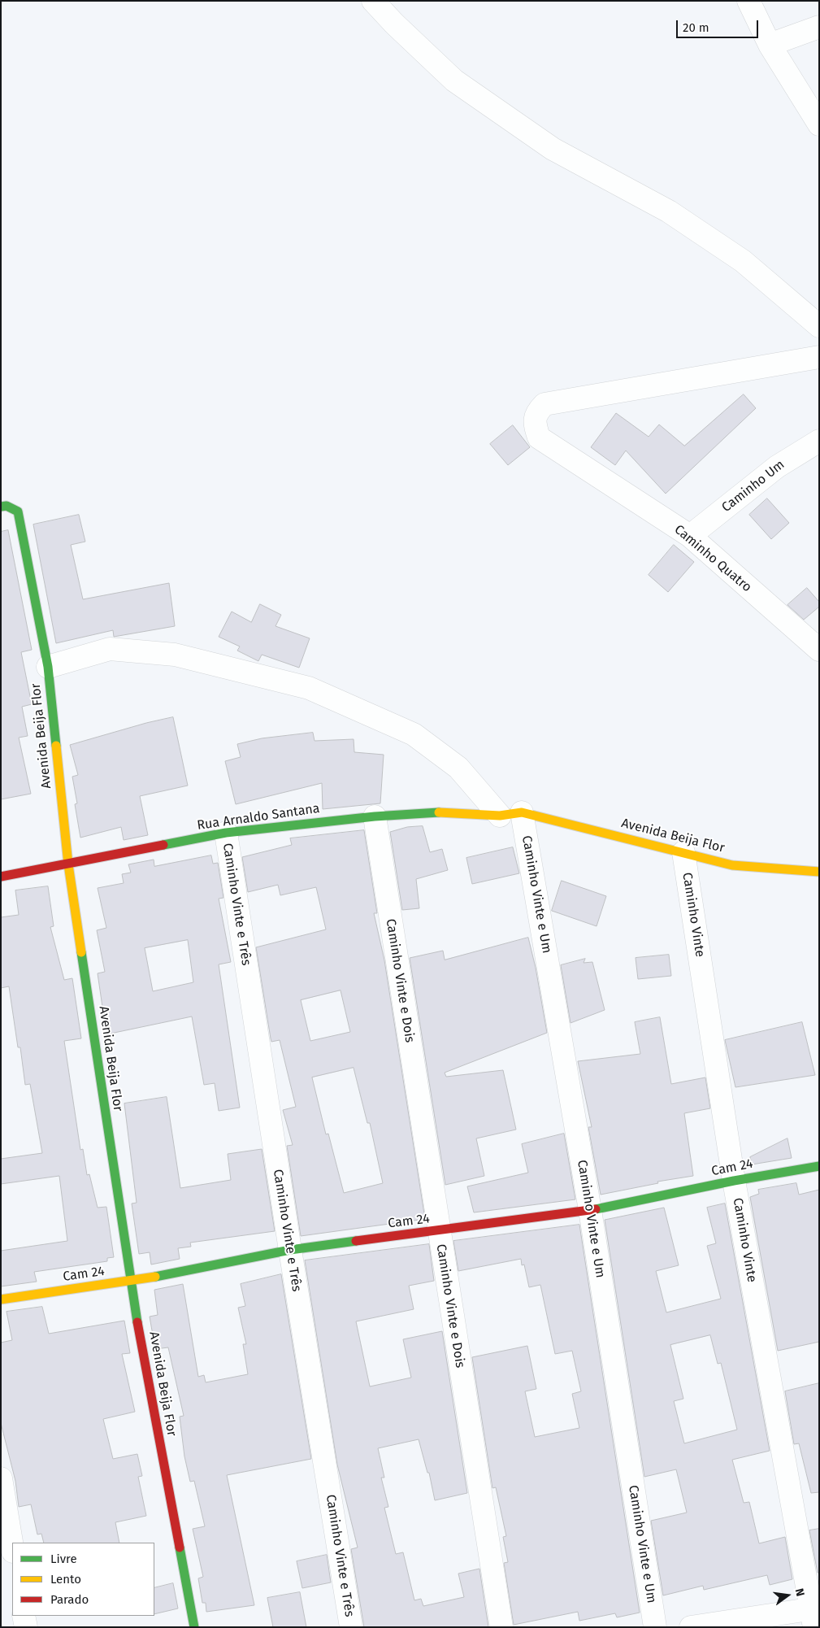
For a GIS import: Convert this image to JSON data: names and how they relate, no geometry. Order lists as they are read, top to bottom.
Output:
{
  "streets": {
    "street": [
      "Caminho Um",
      "Caminho Quatro",
      "Avenida Beija Flor",
      "Rua Arnaldo Santana",
      "Caminho Vinte e Um",
      "Caminho Vinte e Três",
      "Caminho Vinte",
      "Caminho Vinte e Dois",
      "Cam 24"
    ]
  },
  "crossings": [
    ["Caminho Um", "Caminho Quatro"],
    ["Avenida Beija Flor", "Rua Arnaldo Santana"],
    ["Avenida Beija Flor", "Caminho Vinte e Um"],
    ["Avenida Beija Flor", "Caminho Vinte"],
    ["Avenida Beija Flor", "Cam 24"],
    ["Rua Arnaldo Santana", "Caminho Vinte e Um"],
    ["Rua Arnaldo Santana", "Caminho Vinte e Três"],
    ["Rua Arnaldo Santana", "Caminho Vinte e Dois"],
    ["Caminho Vinte e Um", "Cam 24"],
    ["Caminho Vinte e Três", "Cam 24"],
    ["Caminho Vinte", "Cam 24"],
    ["Caminho Vinte e Dois", "Cam 24"]
  ],
  "legend": ["Livre", "Lento", "Parado"],
  "scale_bar": "20 m",
  "north": "right"
}
